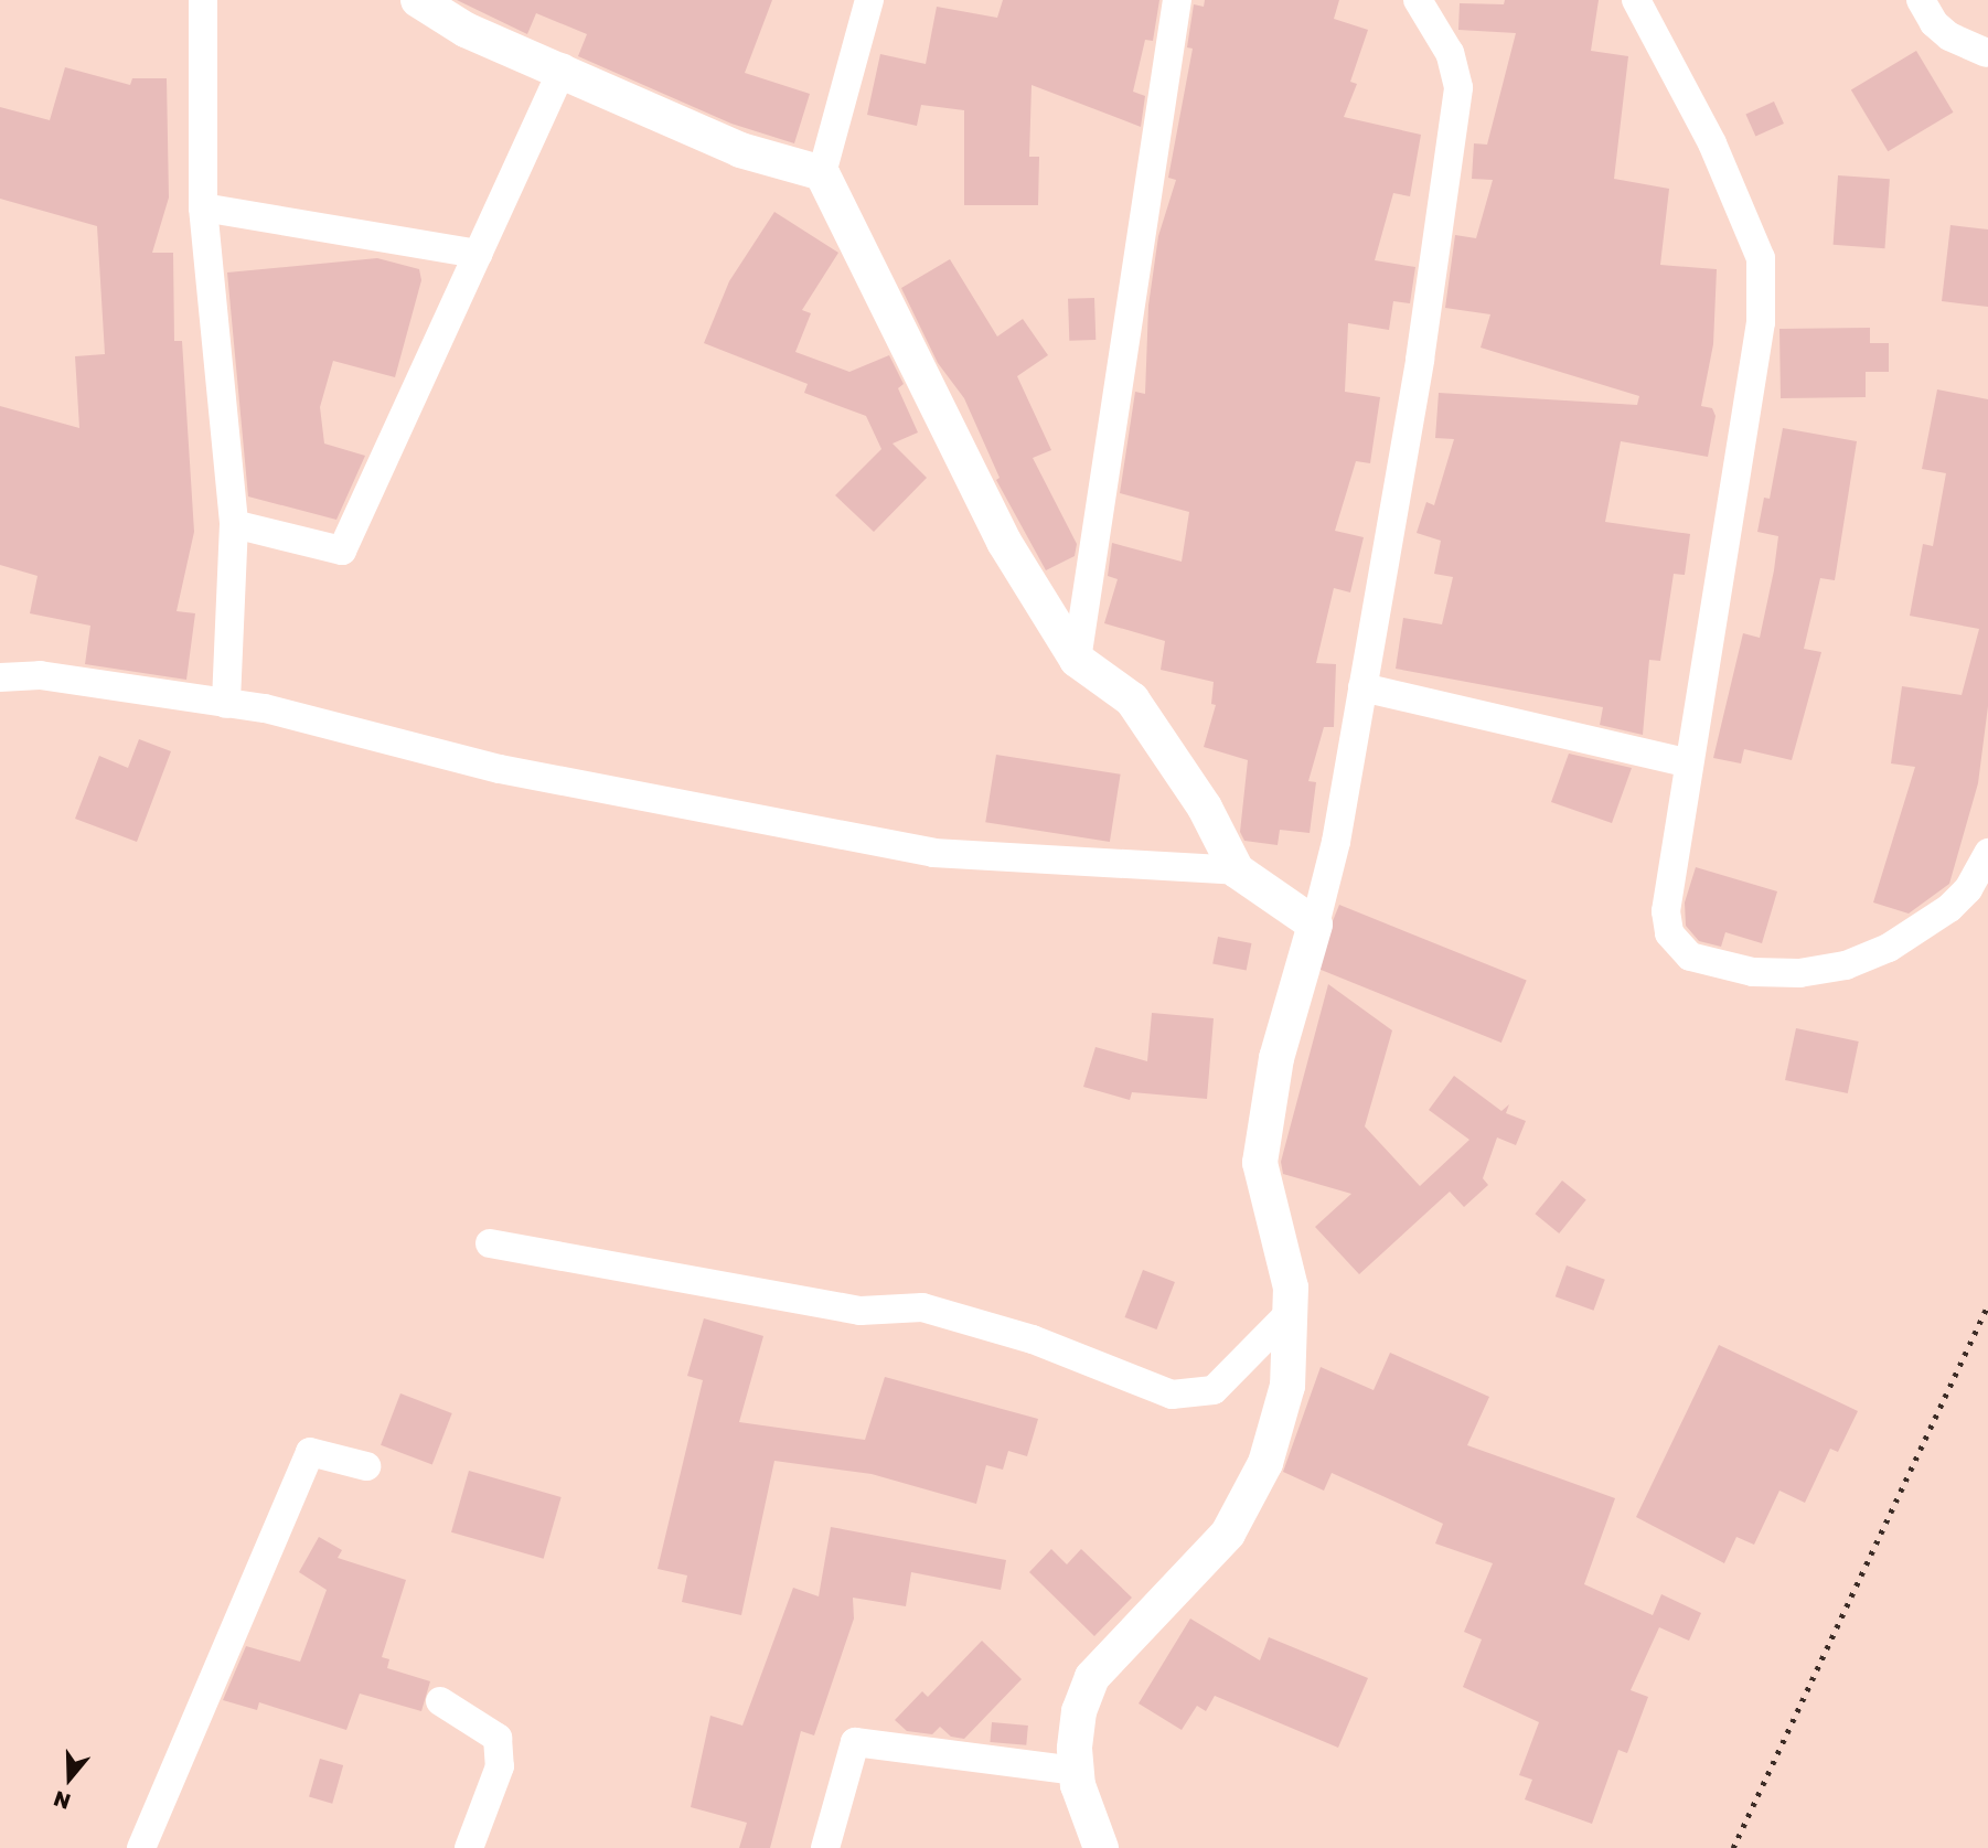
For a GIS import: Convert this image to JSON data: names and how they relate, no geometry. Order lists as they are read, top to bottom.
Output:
{
  "north": "bottom"
}
